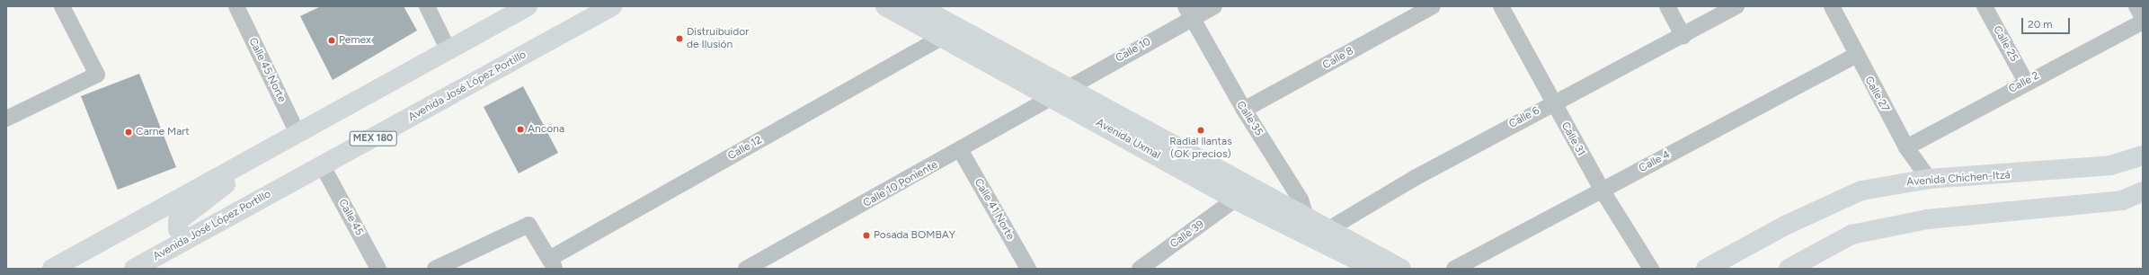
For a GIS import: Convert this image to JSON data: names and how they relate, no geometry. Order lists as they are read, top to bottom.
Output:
{
  "streets": {
    "main road": [
      "Avenida José López Portillo",
      "MEX 180",
      "Avenida Uxmal",
      "Avenida Chichen-Itzá"
    ],
    "street": [
      "Calle 25",
      "Calle 10",
      "Calle 8",
      "Calle 45 Norte",
      "Calle 2",
      "Calle 27",
      "Calle 6",
      "Calle 35",
      "Calle 31",
      "Calle 12",
      "Calle 4",
      "Calle 10 Poniente",
      "Calle 41 Norte",
      "Calle 45",
      "Calle 39"
    ]
  },
  "crossings": [
    ["Calle 25", "Calle 2"],
    ["Calle 10", "Calle 35"],
    ["Calle 10", "Avenida Uxmal"],
    ["Calle 10", "Calle 10 Poniente"],
    ["Calle 8", "Calle 35"],
    ["Calle 2", "Calle 27"],
    ["Avenida José López Portillo", "Calle 45"],
    ["Calle 27", "Calle 4"],
    ["Calle 27", "Avenida Chichen-Itzá"],
    ["Calle 6", "Avenida Uxmal"],
    ["Calle 6", "Calle 31"],
    ["Calle 35", "Avenida Uxmal"],
    ["Avenida Uxmal", "Calle 12"],
    ["Avenida Uxmal", "Calle 10 Poniente"],
    ["Avenida Uxmal", "Calle 39"],
    ["Calle 31", "Calle 4"],
    ["Calle 10 Poniente", "Calle 41 Norte"]
  ],
  "places": [
    "Distruibuidor de Ilusión",
    "Pemex",
    "Ancona",
    "Radial llantas (OK precios)",
    "Carne Mart",
    "Posada BOMBAY"
  ],
  "scale_bar": "20 m"
}
